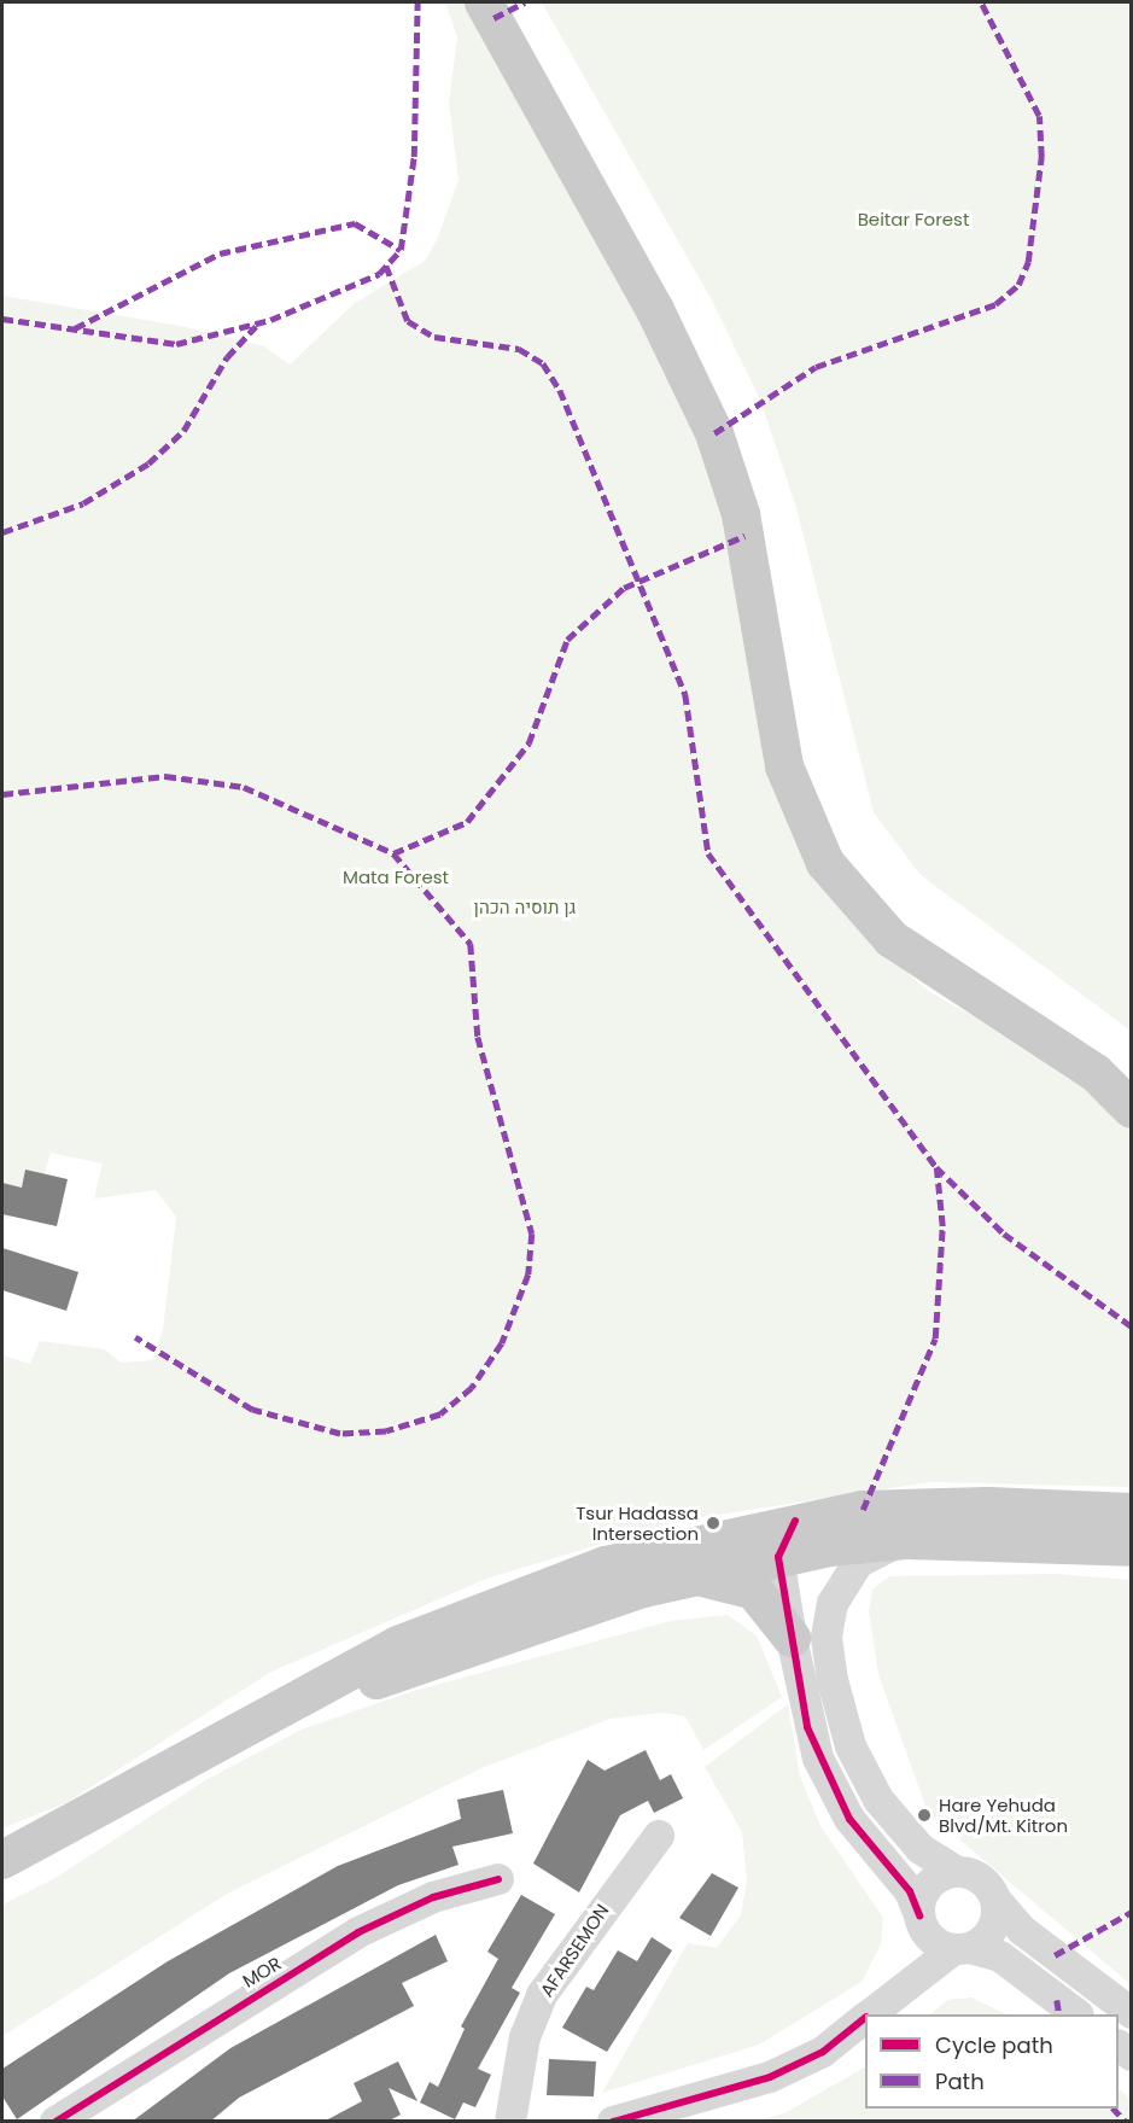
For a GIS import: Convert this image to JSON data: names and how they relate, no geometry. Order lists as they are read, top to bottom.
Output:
{
  "streets": {
    "street": ["AFARSEMON", "MOR"]
  },
  "parks": ["Beitar Forest", "Mata Forest", "גן תוסיה הכהן"],
  "places": ["Tsur Hadassa Intersection", "Hare Yehuda Blvd/Mt. Kitron"],
  "legend": ["Cycle path", "Path"]
}
